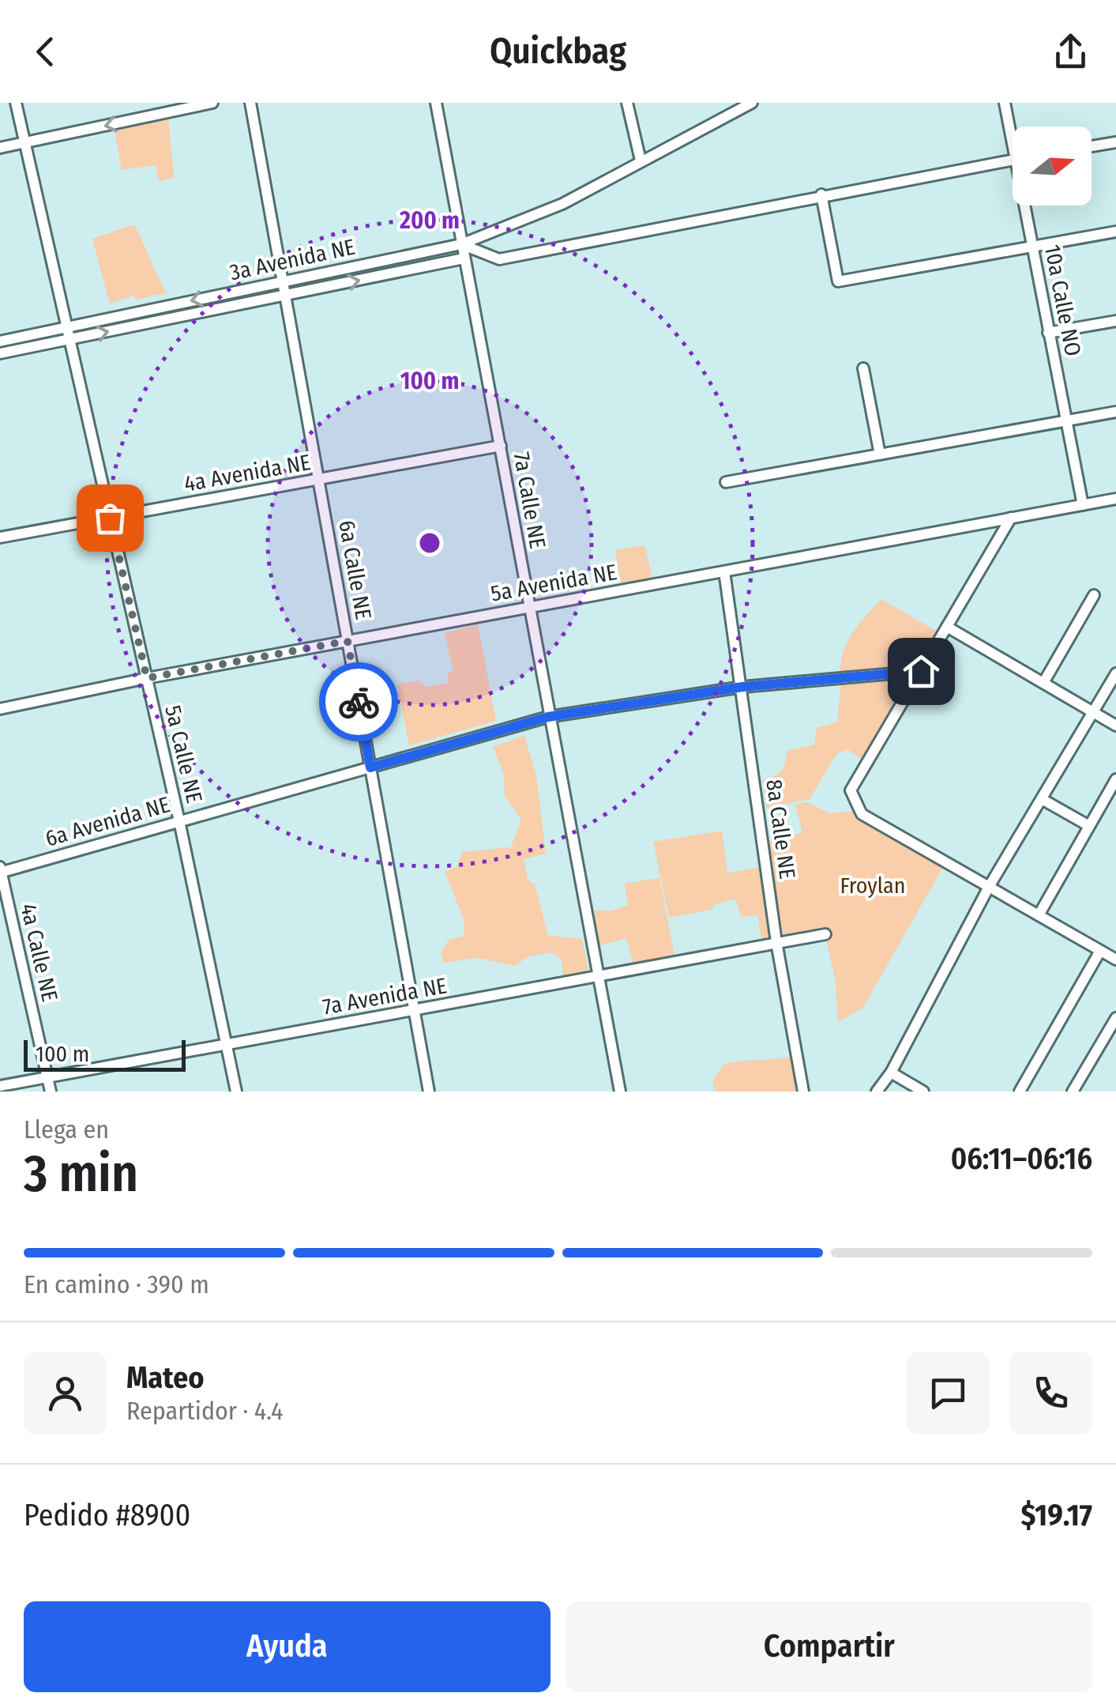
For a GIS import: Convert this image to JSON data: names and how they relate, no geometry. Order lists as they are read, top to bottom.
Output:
{
  "streets": {
    "street": [
      "3a Avenida NE",
      "10a Calle NO",
      "4a Avenida NE",
      "7a Calle NE",
      "6a Calle NE",
      "5a Avenida NE",
      "5a Calle NE",
      "6a Avenida NE",
      "8a Calle NE",
      "4a Calle NE",
      "7a Avenida NE"
    ]
  },
  "crossings": [
    ["3a Avenida NE", "7a Calle NE"],
    ["3a Avenida NE", "6a Calle NE"],
    ["3a Avenida NE", "5a Calle NE"],
    ["10a Calle NO", "5a Avenida NE"],
    ["4a Avenida NE", "7a Calle NE"],
    ["4a Avenida NE", "6a Calle NE"],
    ["4a Avenida NE", "5a Calle NE"],
    ["7a Calle NE", "5a Avenida NE"],
    ["7a Calle NE", "6a Avenida NE"],
    ["7a Calle NE", "7a Avenida NE"],
    ["6a Calle NE", "5a Avenida NE"],
    ["6a Calle NE", "6a Avenida NE"],
    ["6a Calle NE", "7a Avenida NE"],
    ["5a Avenida NE", "5a Calle NE"],
    ["5a Avenida NE", "8a Calle NE"],
    ["5a Calle NE", "6a Avenida NE"],
    ["5a Calle NE", "7a Avenida NE"],
    ["6a Avenida NE", "8a Calle NE"],
    ["6a Avenida NE", "4a Calle NE"],
    ["8a Calle NE", "7a Avenida NE"],
    ["4a Calle NE", "7a Avenida NE"]
  ],
  "parks": ["Froylan"],
  "scale_bar": "100 m",
  "north": "right",
  "page": {
    "header": "Quickbag",
    "scale": "100 m",
    "heading": ["3 min", "Llega en", "06:11–06:16"],
    "panel": [
      "Mateo",
      "Repartidor · 4.4",
      "Pedido #8900",
      "$19.17"
    ],
    "bar": "En camino · 390 m",
    "buttons": ["Ayuda", "Compartir"]
  },
  "rings": ["200 m", "100 m"]
}
